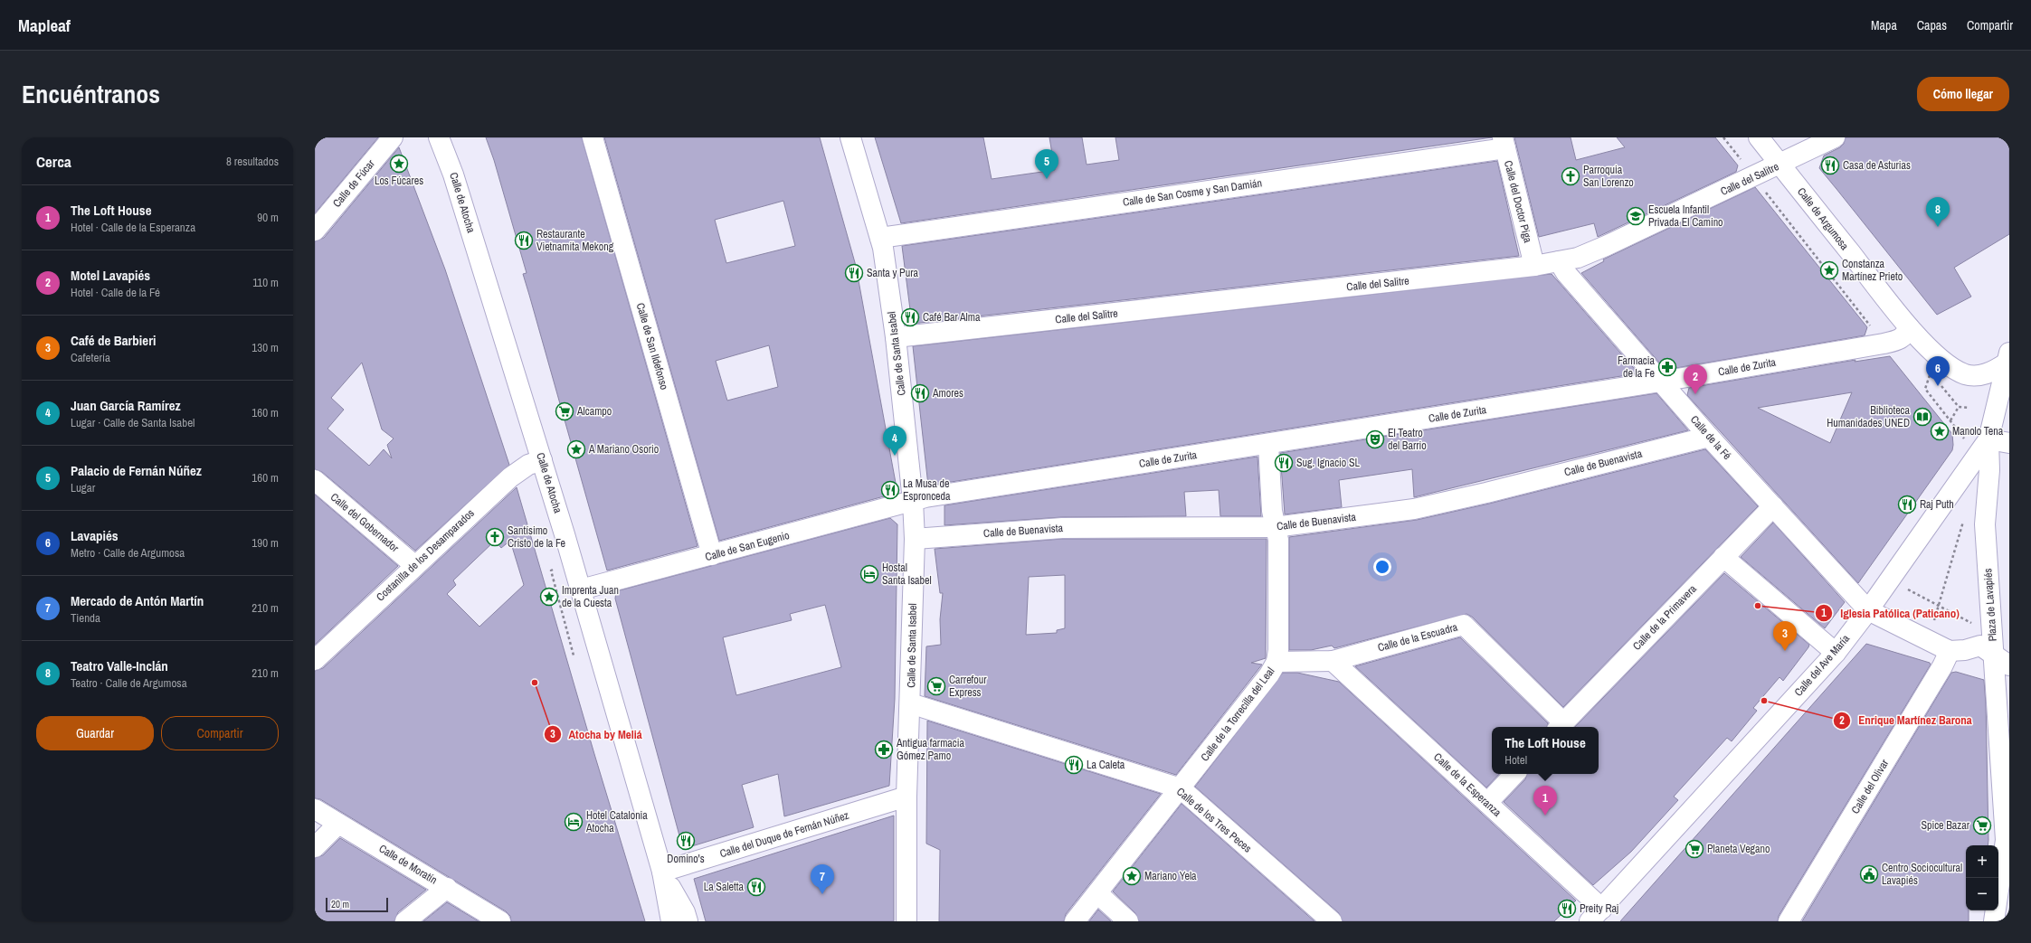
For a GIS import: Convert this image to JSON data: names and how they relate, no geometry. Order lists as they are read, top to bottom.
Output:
{
  "streets": {
    "street": [
      "Calle del Salitre",
      "Calle de Fúcar",
      "Calle de San Cosme y San Damián",
      "Calle del Doctor Piga",
      "Calle de Atocha",
      "Calle de Argumosa",
      "Calle de San Ildefonso",
      "Calle de Santa Isabel",
      "Calle de Zurita",
      "Calle de la Fé",
      "Calle de Buenavista",
      "Calle del Gobernador",
      "Calle de San Eugenio",
      "Costanilla de los Desamparados",
      "Plaza de Lavapiés",
      "Calle de la Primavera",
      "Calle de la Escuadra",
      "Calle del Ave María",
      "Calle de la Torrecilla del Leal",
      "Calle de la Esperanza",
      "Calle del Olivar",
      "Calle de los Tres Peces",
      "Calle del Duque de Fernán Núñez",
      "Calle de Moratín"
    ]
  },
  "crossings": [
    ["Calle del Salitre", "Calle del Doctor Piga"],
    ["Calle del Salitre", "Calle de Argumosa"],
    ["Calle del Salitre", "Calle de Santa Isabel"],
    ["Calle del Salitre", "Calle de la Fé"],
    ["Calle de San Cosme y San Damián", "Calle del Doctor Piga"],
    ["Calle de San Cosme y San Damián", "Calle de Santa Isabel"],
    ["Calle de Atocha", "Calle de San Eugenio"],
    ["Calle de Atocha", "Costanilla de los Desamparados"],
    ["Calle de Atocha", "Calle del Duque de Fernán Núñez"],
    ["Calle de Argumosa", "Calle de Zurita"],
    ["Calle de San Ildefonso", "Calle de San Eugenio"],
    ["Calle de Santa Isabel", "Calle de Zurita"],
    ["Calle de Santa Isabel", "Calle de Buenavista"],
    ["Calle de Santa Isabel", "Calle de San Eugenio"],
    ["Calle de Santa Isabel", "Calle de los Tres Peces"],
    ["Calle de Santa Isabel", "Calle del Duque de Fernán Núñez"],
    ["Calle de Zurita", "Calle de la Fé"],
    ["Calle de Zurita", "Calle de San Eugenio"],
    ["Calle de Zurita", "Calle de la Torrecilla del Leal"],
    ["Calle de la Fé", "Calle de Buenavista"],
    ["Calle de la Fé", "Calle de la Primavera"],
    ["Calle de la Fé", "Calle del Ave María"],
    ["Calle de Buenavista", "Calle de la Torrecilla del Leal"],
    ["Calle del Gobernador", "Costanilla de los Desamparados"],
    ["Plaza de Lavapiés", "Calle del Ave María"],
    ["Plaza de Lavapiés", "Calle del Olivar"],
    ["Calle de la Primavera", "Calle de la Escuadra"],
    ["Calle de la Escuadra", "Calle de la Torrecilla del Leal"],
    ["Calle de la Escuadra", "Calle de la Esperanza"],
    ["Calle del Ave María", "Calle de la Esperanza"],
    ["Calle de la Torrecilla del Leal", "Calle de los Tres Peces"]
  ],
  "places": {
    "place": [
      "Los Fúcares",
      "Constanza Martínez Prieto",
      "Manolo Tena",
      "A Mariano Osorio",
      "Imprenta Juan de la Cuesta",
      "Mariano Yela"
    ],
    "restaurant": [
      "Casa de Asturias",
      "Restaurante Vietnamita Mekong",
      "Santa y Pura",
      "Café Bar Alma",
      "Amores",
      "Sug. Ignacio SL",
      "La Musa de Espronceda",
      "Raj Puth",
      "La Caleta",
      "Domino's",
      "La Saletta",
      "Preity Raj"
    ],
    "church": ["Parroquia San Lorenzo", "Santísimo Cristo de la Fe"],
    "school or university": ["Escuela Infantil Privada El Camino"],
    "pharmacy": ["Farmacia de la Fe", "Antigua farmacia Gómez Pamo"],
    "supermarket": [
      "Alcampo",
      "Carrefour Express",
      "Spice Bazar",
      "Planeta Vegano"
    ],
    "library": ["Biblioteca Humanidades UNED"],
    "theatre": ["El Teatro del Barrio"],
    "hotel": ["Hostal Santa Isabel", "Hotel Catalonia Atocha"],
    "other": ["Iglesia Patólica (Paticano)", "Atocha by Meliá", "Enrique Martínez Barona"],
    "public building": ["Centro Sociocultural Lavapiés"]
  },
  "scale_bar": "20 m",
  "page": {
    "header": "Mapleaf",
    "nav": ["Mapa", "Capas", "Compartir"],
    "title": "Encuéntranos",
    "buttons": [
      "Cómo llegar",
      ["Guardar", "Compartir"]
    ],
    "heading": ["Cerca", "8 resultados"],
    "pins": [
      "5",
      "8",
      "6",
      "2",
      "4",
      "3",
      "1",
      "7"
    ],
    "list": [
      {
        "mark": "1",
        "name": "The Loft House",
        "note": "Hotel · Calle de la Esperanza",
        "value": "90 m"
      },
      {
        "mark": "2",
        "name": "Motel Lavapiés",
        "note": "Hotel · Calle de la Fé",
        "value": "110 m"
      },
      {
        "mark": "3",
        "name": "Café de Barbieri",
        "note": "Cafetería",
        "value": "130 m"
      },
      {
        "mark": "4",
        "name": "Juan García Ramírez",
        "note": "Lugar · Calle de Santa Isabel",
        "value": "160 m"
      },
      {
        "mark": "5",
        "name": "Palacio de Fernán Núñez",
        "note": "Lugar",
        "value": "160 m"
      },
      {
        "mark": "6",
        "name": "Lavapiés",
        "note": "Metro · Calle de Argumosa",
        "value": "190 m"
      },
      {
        "mark": "7",
        "name": "Mercado de Antón Martín",
        "note": "Tienda",
        "value": "210 m"
      },
      {
        "mark": "8",
        "name": "Teatro Valle-Inclán",
        "note": "Teatro · Calle de Argumosa",
        "value": "210 m"
      }
    ],
    "popup": ["The Loft House", "Hotel"],
    "map_buttons": ["+", "−"],
    "scale": "20 m"
  }
}
